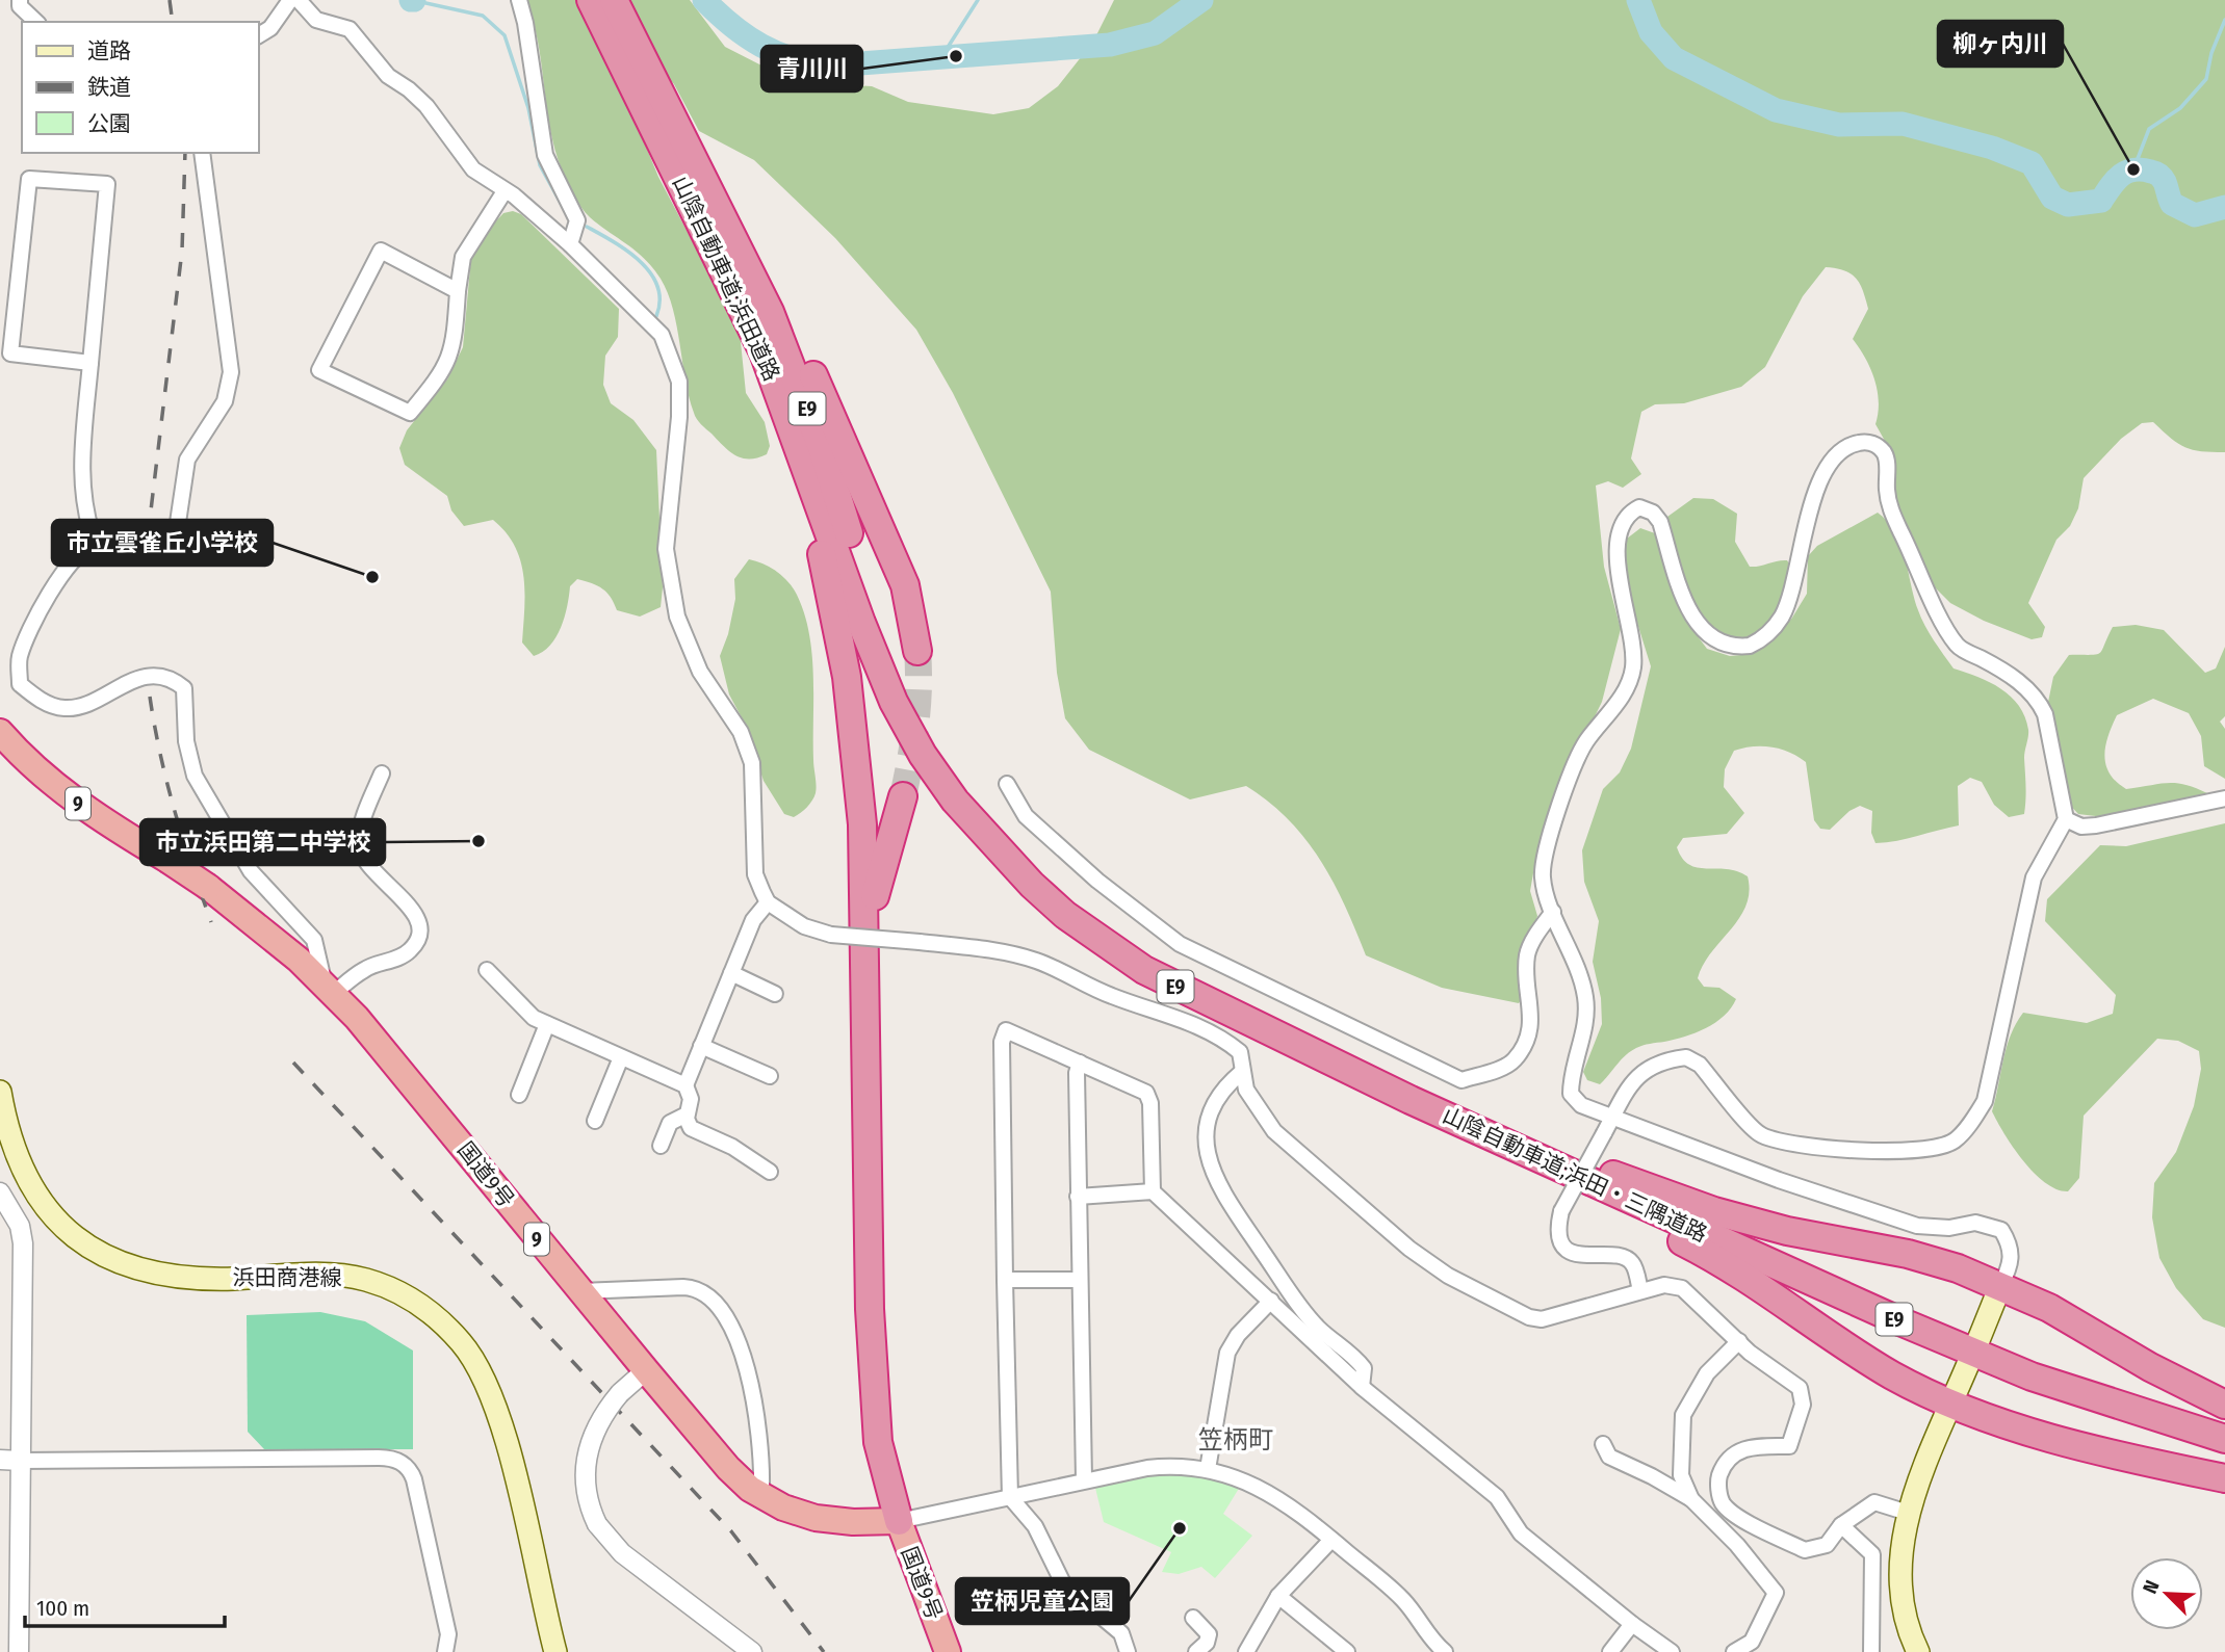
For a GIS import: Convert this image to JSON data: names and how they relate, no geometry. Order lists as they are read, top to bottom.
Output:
{
  "streets": {
    "highway": [
      "山陰自動車道;浜田道路",
      "E9",
      "9",
      "国道9号",
      "山陰自動車道;浜田・三隅道路"
    ],
    "main road": ["浜田商港線"]
  },
  "crossings": [
    ["山陰自動車道;浜田道路", "山陰自動車道;浜田・三隅道路"]
  ],
  "districts": ["笠柄町"],
  "places": [
    "青川川",
    "柳ヶ内川",
    "市立雲雀丘小学校",
    "市立浜田第二中学校",
    "笠柄児童公園"
  ],
  "legend": ["道路", "鉄道", "公園"],
  "scale_bar": "100 m",
  "north": "top left"
}
